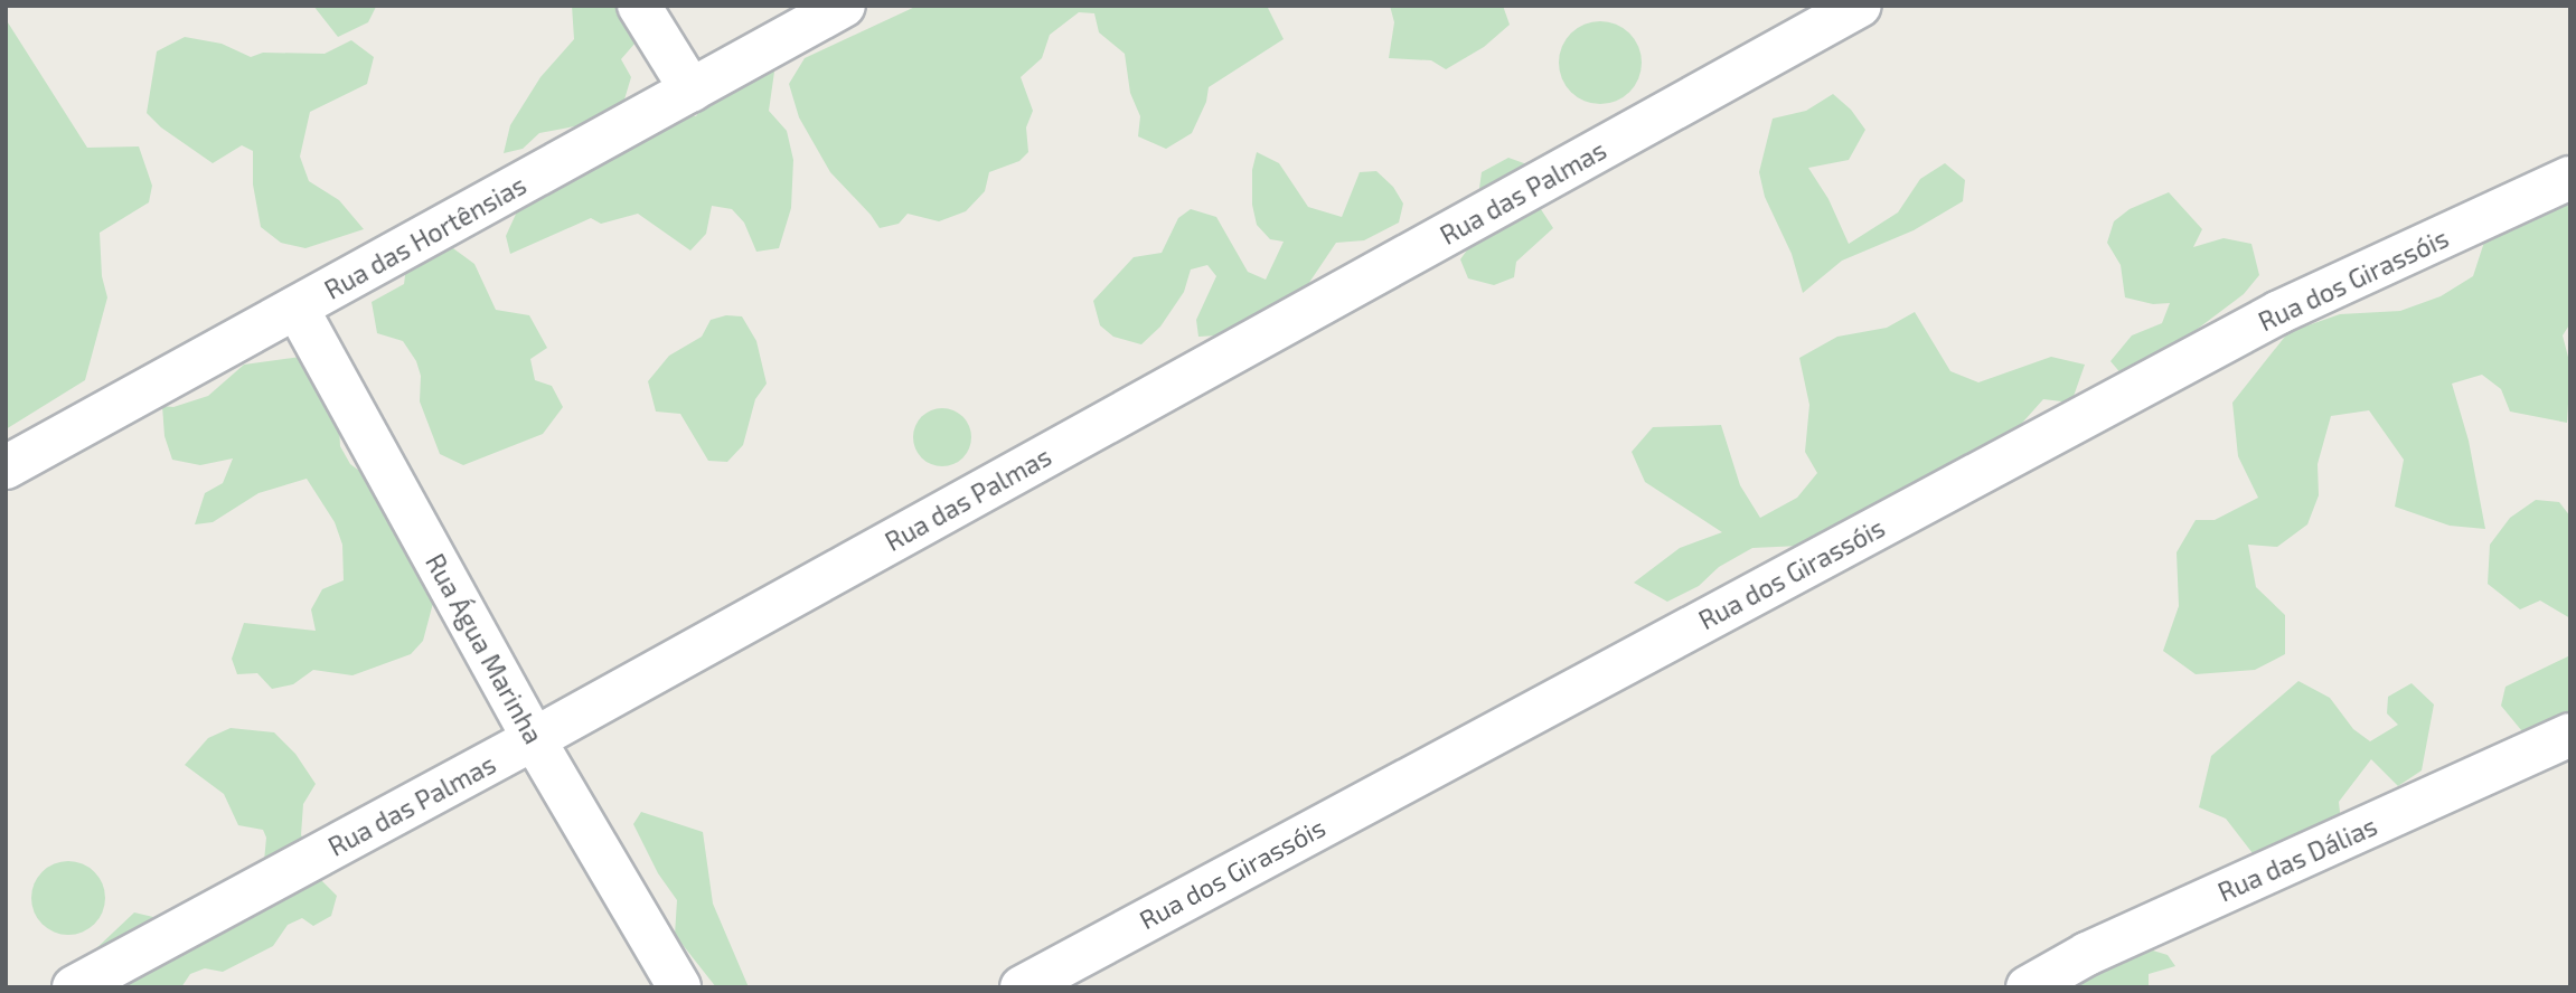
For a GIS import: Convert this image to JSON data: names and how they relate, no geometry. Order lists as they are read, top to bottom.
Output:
{
  "streets": {
    "street": [
      "Rua das Palmas",
      "Rua das Hortênsias",
      "Rua dos Girassóis",
      "Rua Água Marinha",
      "Rua das Dálias"
    ]
  },
  "crossings": [
    ["Rua das Palmas", "Rua Água Marinha"],
    ["Rua das Hortênsias", "Rua Água Marinha"]
  ]
}
